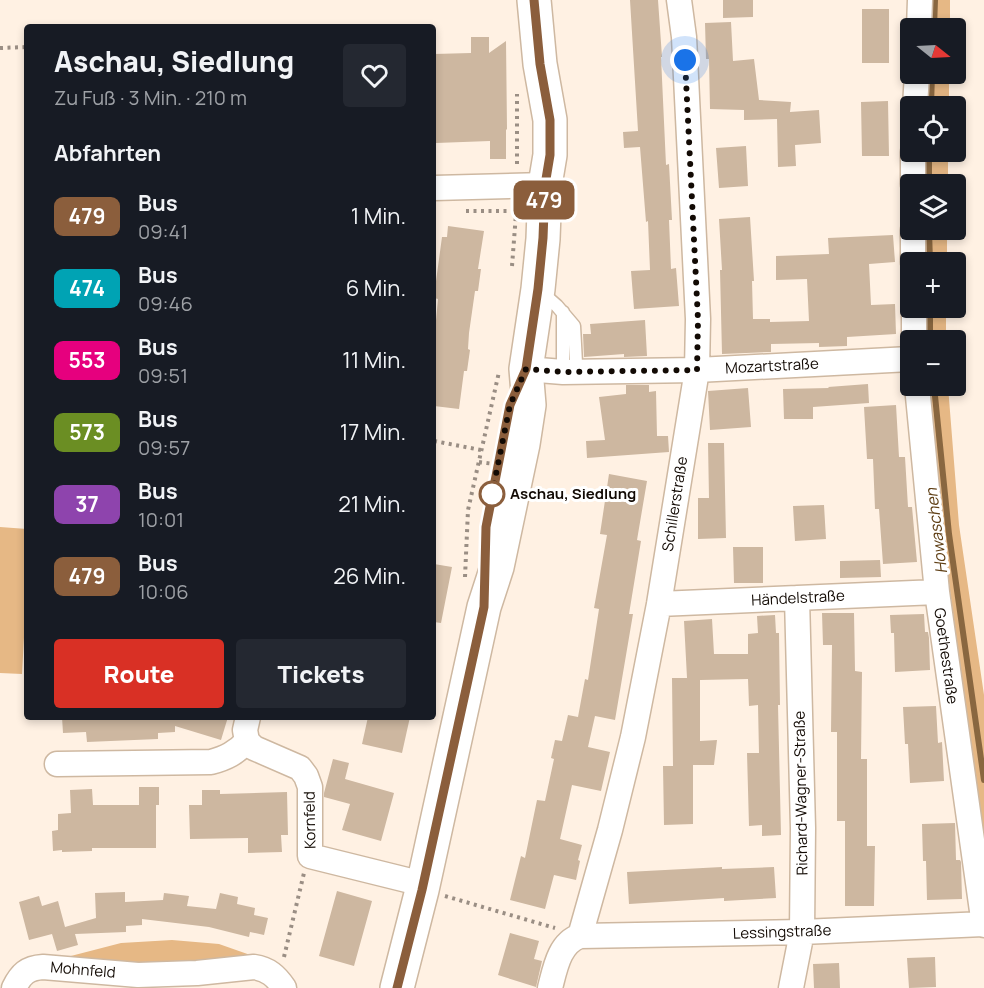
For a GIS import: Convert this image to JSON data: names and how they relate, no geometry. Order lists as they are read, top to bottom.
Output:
{
  "streets": {
    "street": [
      "Mozartstraße",
      "Schillerstraße",
      "Händelstraße",
      "Goethestraße",
      "Richard-Wagner-Straße",
      "Kornfeld",
      "Lessingstraße",
      "Mohnfeld"
    ]
  },
  "crossings": [
    ["Mozartstraße", "Schillerstraße"],
    ["Schillerstraße", "Händelstraße"],
    ["Schillerstraße", "Lessingstraße"],
    ["Händelstraße", "Goethestraße"],
    ["Händelstraße", "Richard-Wagner-Straße"],
    ["Goethestraße", "Lessingstraße"],
    ["Richard-Wagner-Straße", "Lessingstraße"]
  ],
  "water": ["Howaschen"],
  "places": ["Aschau, Siedlung"],
  "lines": ["bus line 479"],
  "north": "right",
  "page": {
    "on_map": "479",
    "map_buttons": ["+", "−"],
    "heading": [
      ["Aschau, Siedlung", "Zu Fuß · 3 Min. · 210 m"],
      "Abfahrten"
    ],
    "list": [
      {
        "mark": "479",
        "name": "Bus",
        "note": "09:41",
        "value": "1 Min."
      },
      {
        "mark": "474",
        "name": "Bus",
        "note": "09:46",
        "value": "6 Min."
      },
      {
        "mark": "553",
        "name": "Bus",
        "note": "09:51",
        "value": "11 Min."
      },
      {
        "mark": "573",
        "name": "Bus",
        "note": "09:57",
        "value": "17 Min."
      },
      {
        "mark": "37",
        "name": "Bus",
        "note": "10:01",
        "value": "21 Min."
      },
      {
        "mark": "479",
        "name": "Bus",
        "note": "10:06",
        "value": "26 Min."
      }
    ],
    "buttons": ["Route", "Tickets"]
  }
}
